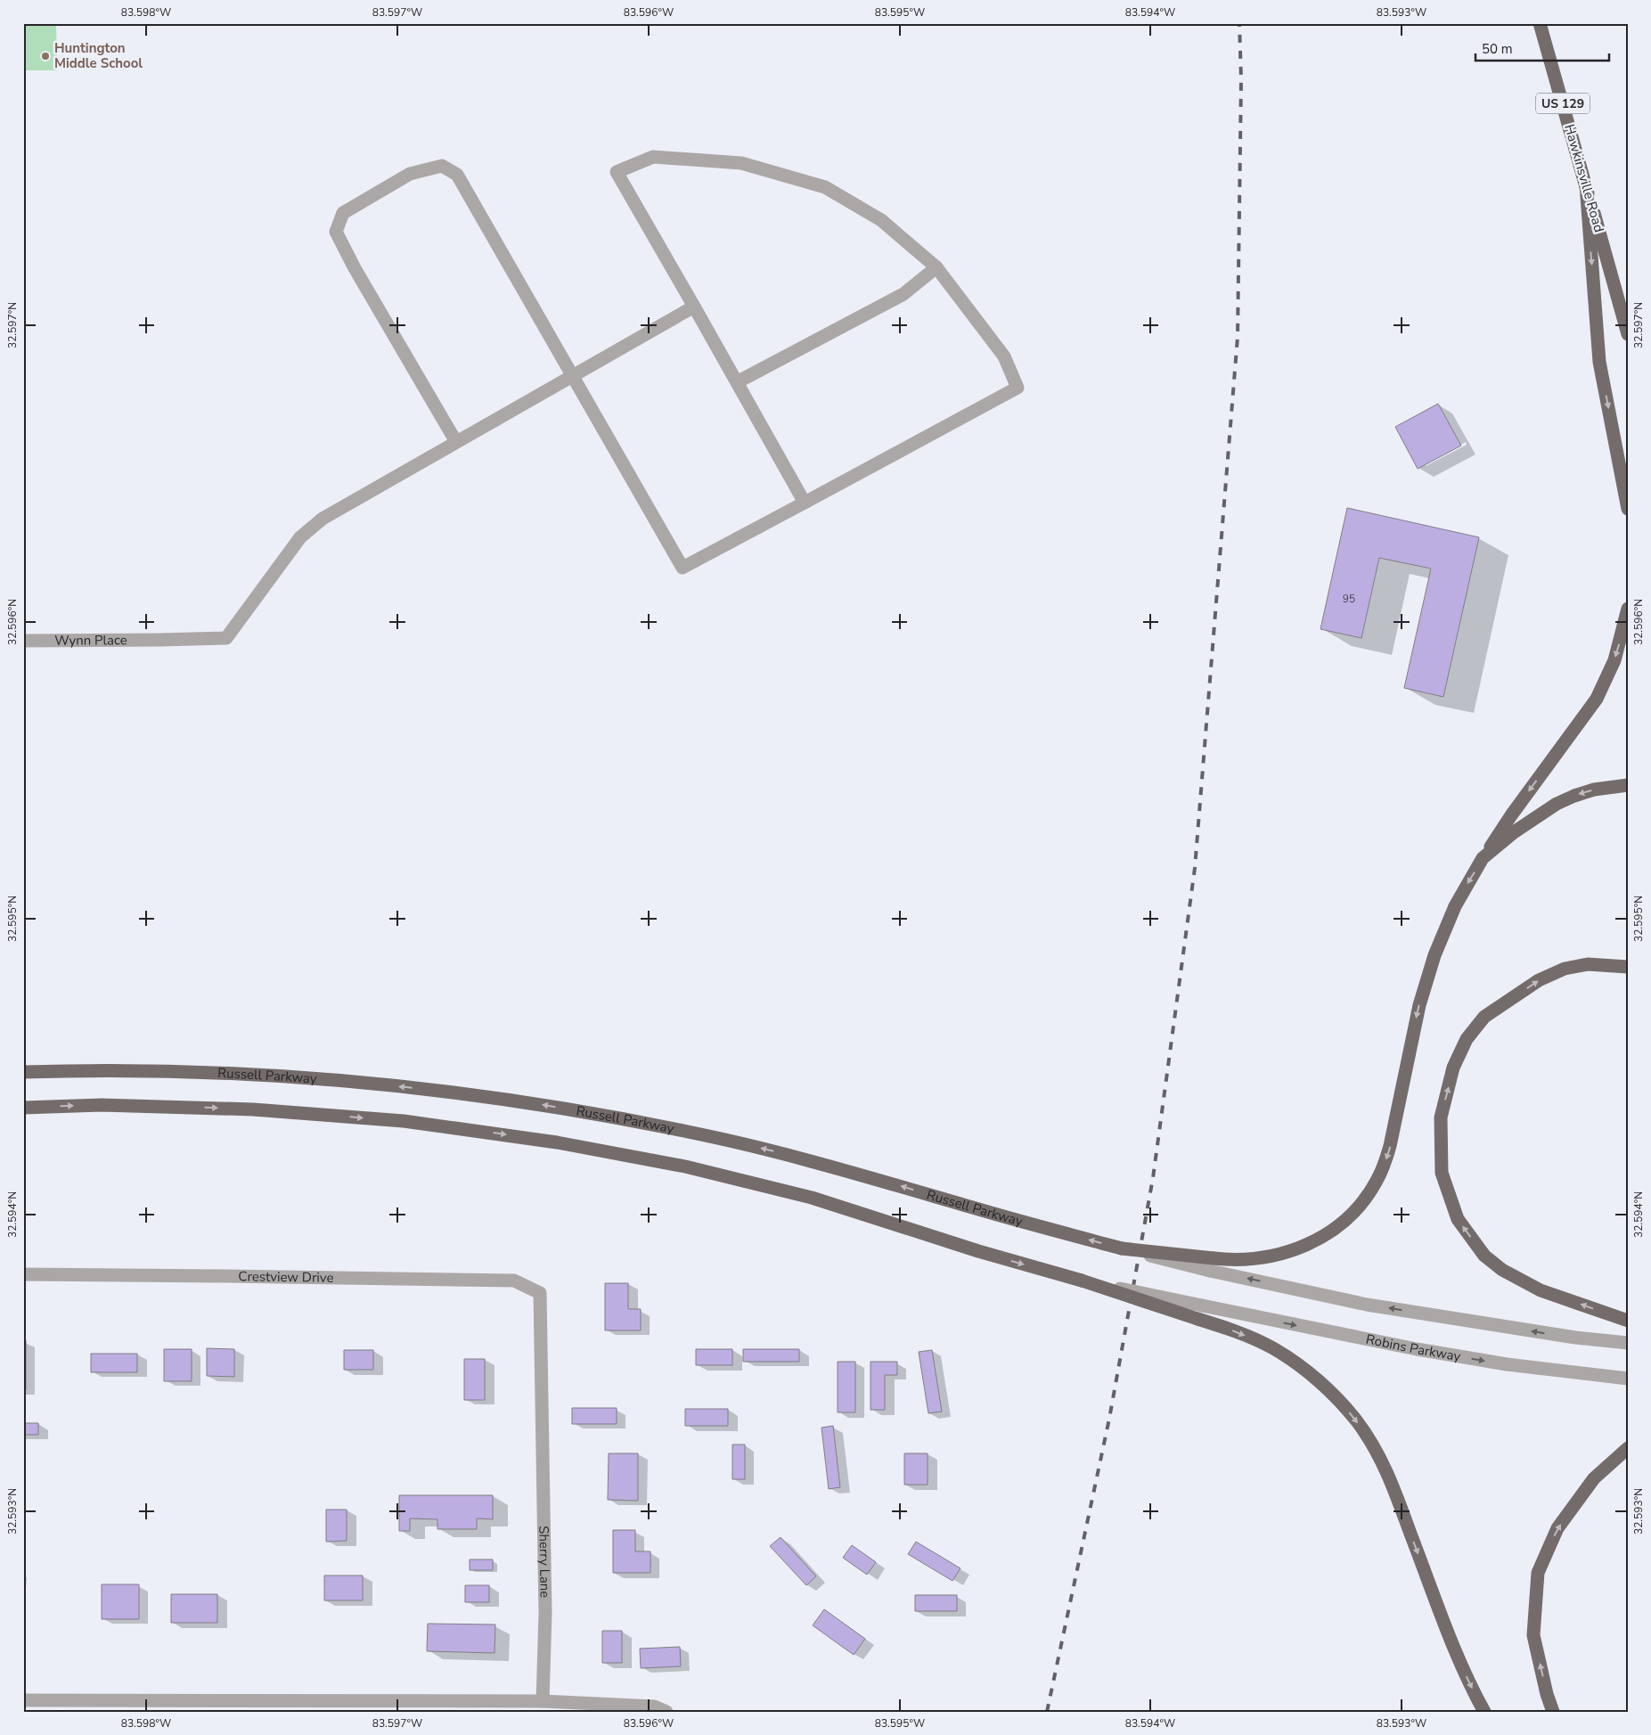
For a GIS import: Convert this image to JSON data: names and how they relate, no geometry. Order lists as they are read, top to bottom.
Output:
{
  "streets": {
    "main road": ["US 129", "Hawkinsville Road", "Russell Parkway"],
    "street": [
      "Wynn Place",
      "Crestview Drive",
      "Robins Parkway",
      "Sherry Lane"
    ]
  },
  "crossings": [
    ["Crestview Drive", "Sherry Lane"]
  ],
  "one_way": ["Russell Parkway"],
  "places": ["Huntington Middle School"],
  "house_numbers": ["95"],
  "scale_bar": "50 m",
  "coordinates": [
    "83.598°W",
    "83.597°W",
    "83.596°W",
    "83.595°W",
    "83.594°W",
    "83.593°W",
    "32.597°N",
    "32.596°N",
    "32.595°N",
    "32.594°N",
    "32.593°N"
  ]
}
